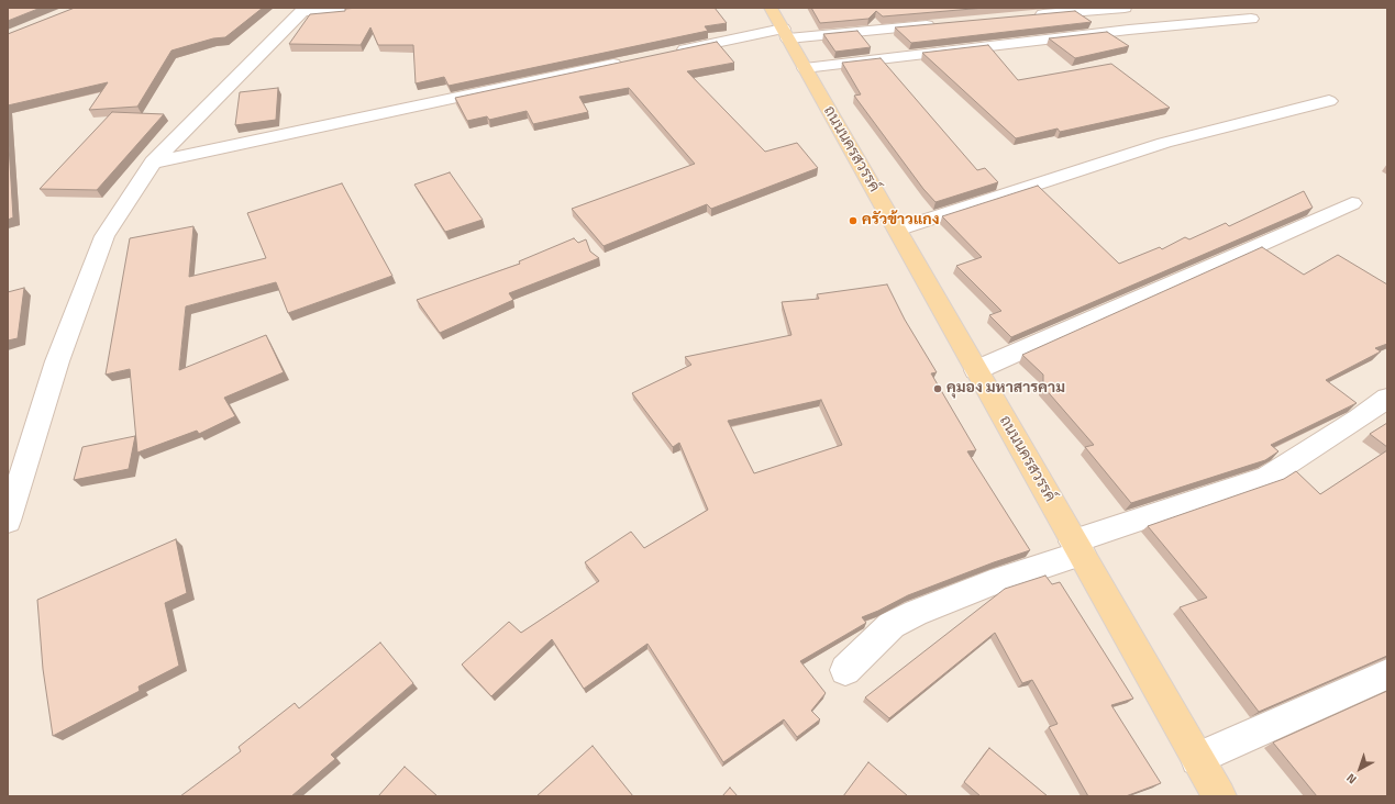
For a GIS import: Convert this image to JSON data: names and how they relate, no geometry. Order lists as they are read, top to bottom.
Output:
{
  "streets": {
    "main road": ["ถนนนครสวรรค์"]
  },
  "places": ["ครัวข้าวแกง", "คุมอง มหาสารคาม"],
  "north": "bottom left"
}
